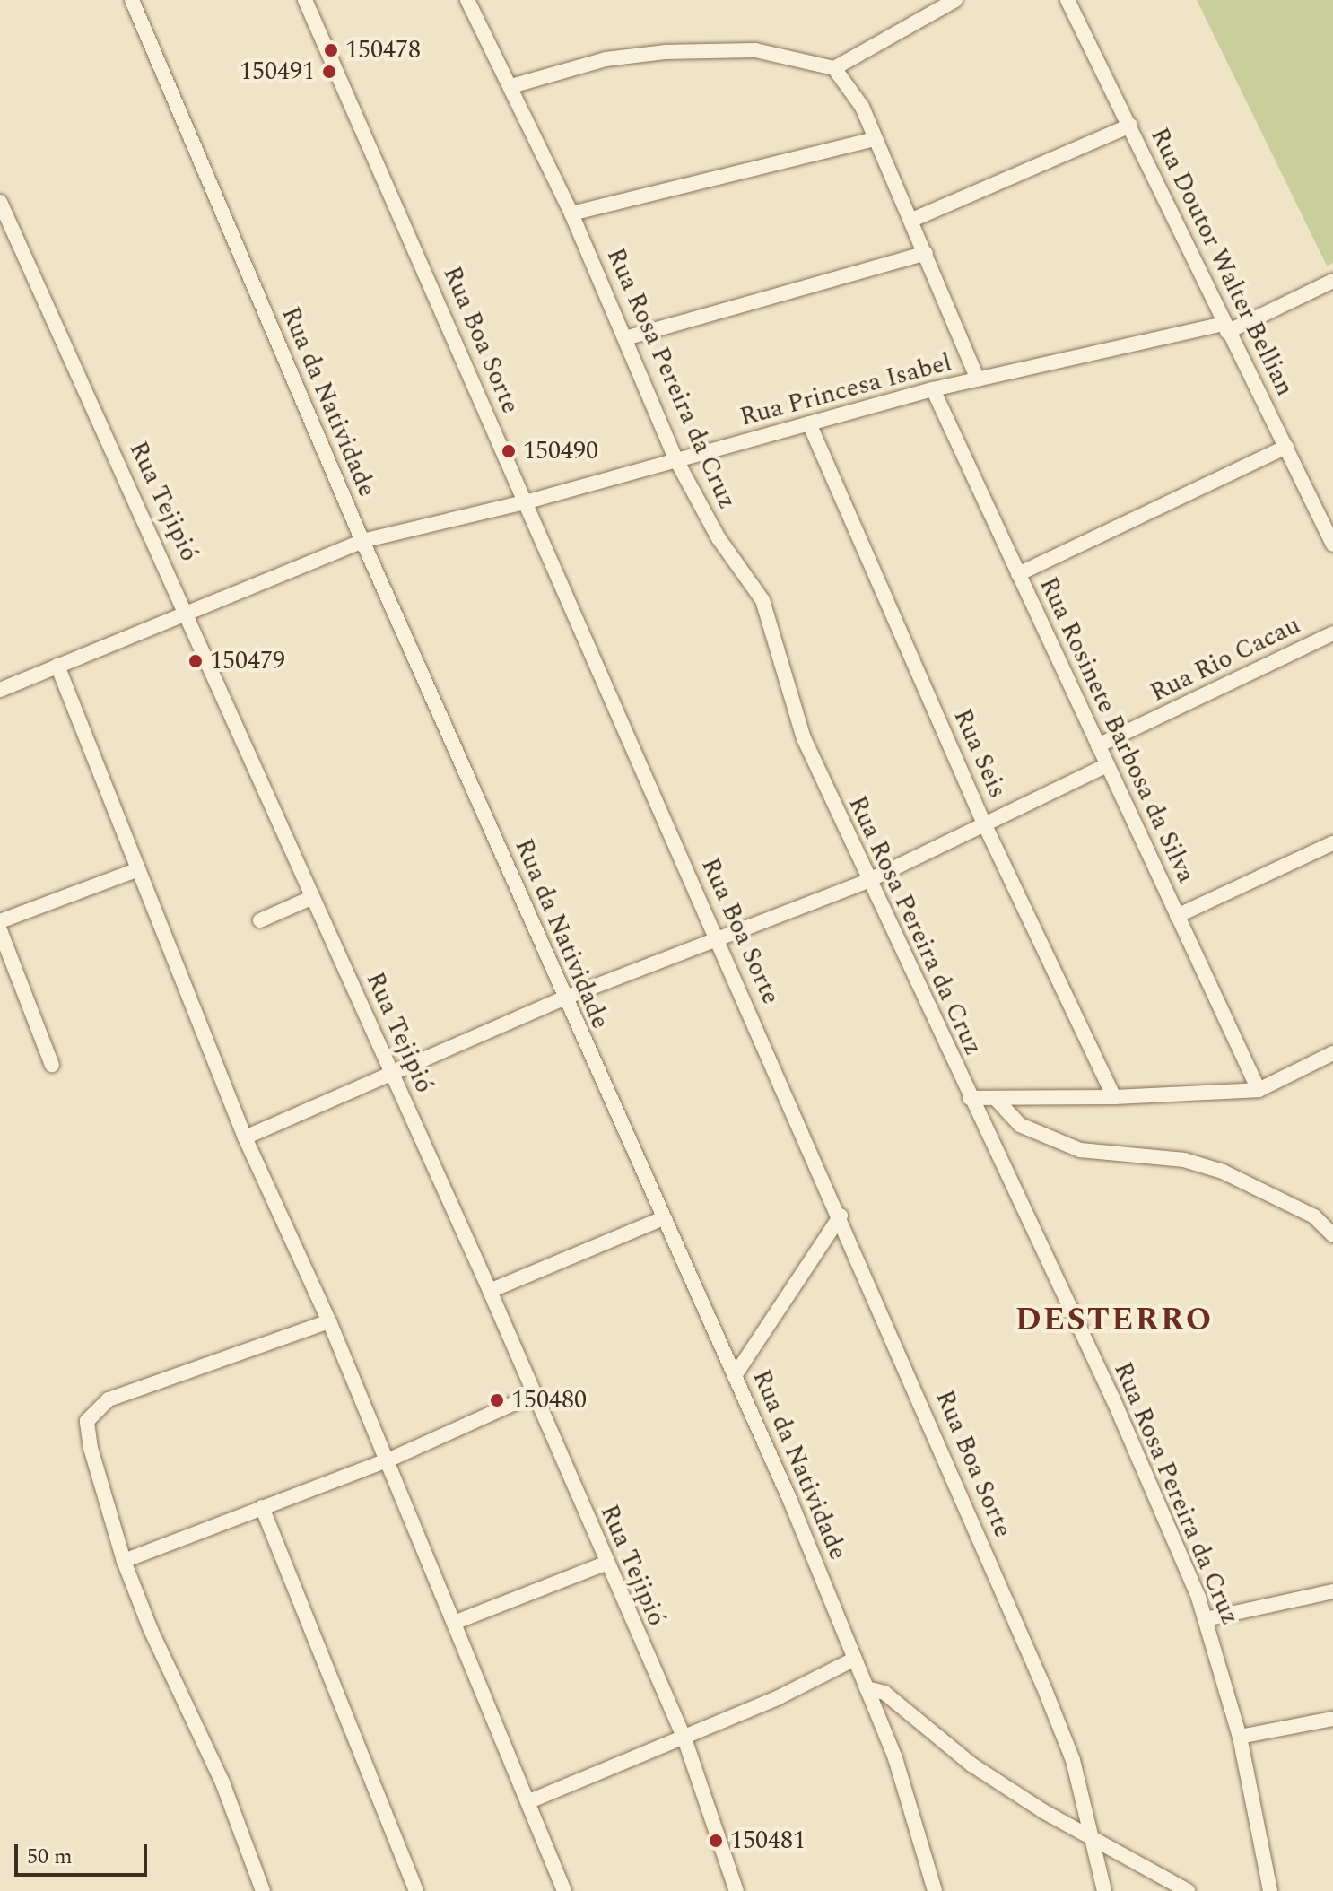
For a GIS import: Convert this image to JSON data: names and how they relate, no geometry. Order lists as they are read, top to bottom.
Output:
{
  "streets": {
    "street": [
      "Rua Doutor Walter Bellian",
      "Rua Boa Sorte",
      "Rua Rosa Pereira da Cruz",
      "Rua Princesa Isabel",
      "Rua da Natividade",
      "Rua Tejipió",
      "Rua Rio Cacau",
      "Rua Rosinete Barbosa da Silva",
      "Rua Seis"
    ]
  },
  "crossings": [
    ["Rua Doutor Walter Bellian", "Rua Princesa Isabel"],
    ["Rua Boa Sorte", "Rua Princesa Isabel"],
    ["Rua Rosa Pereira da Cruz", "Rua Princesa Isabel"],
    ["Rua Princesa Isabel", "Rua da Natividade"],
    ["Rua Princesa Isabel", "Rua Tejipió"],
    ["Rua Princesa Isabel", "Rua Rosinete Barbosa da Silva"],
    ["Rua Princesa Isabel", "Rua Seis"],
    ["Rua Rio Cacau", "Rua Rosinete Barbosa da Silva"]
  ],
  "districts": ["DESTERRO"],
  "places": [
    "150478",
    "150491",
    "150490",
    "150479",
    "150480",
    "150481"
  ],
  "scale_bar": "50 m"
}
